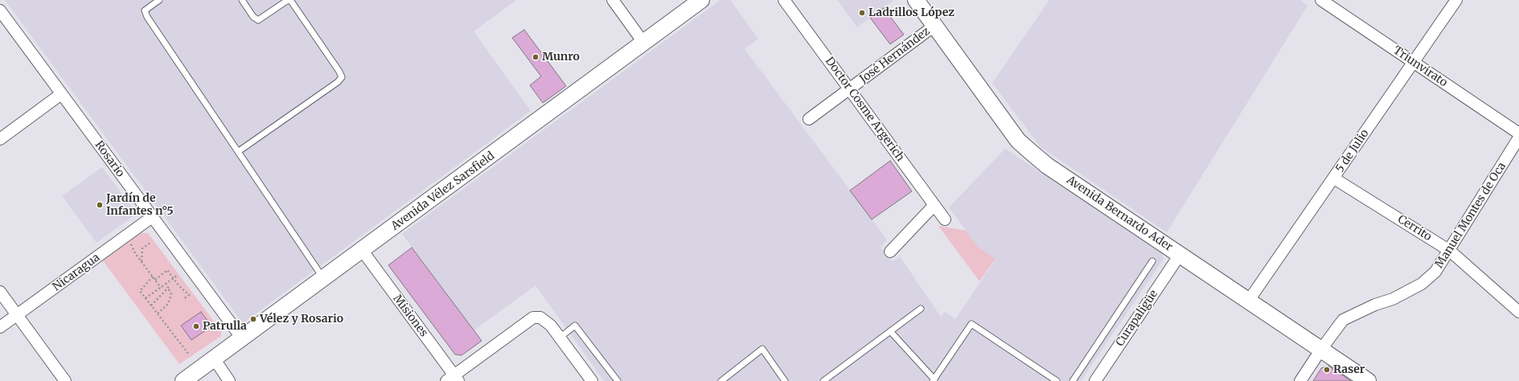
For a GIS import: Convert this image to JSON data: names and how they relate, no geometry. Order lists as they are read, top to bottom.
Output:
{
  "streets": {
    "main road": ["Avenida Vélez Sarsfield", "Avenida Bernardo Ader"],
    "street": [
      "José Hernández",
      "Triunvirato",
      "Doctor Cosme Argerich",
      "5 de Julio",
      "Rosario",
      "Manuel Montes de Oca",
      "Cerrito",
      "Nicaragua",
      "Misiones",
      "Curapaligüe"
    ]
  },
  "crossings": [
    ["José Hernández", "Doctor Cosme Argerich"],
    ["José Hernández", "Avenida Bernardo Ader"],
    ["Triunvirato", "5 de Julio"],
    ["5 de Julio", "Avenida Bernardo Ader"],
    ["5 de Julio", "Cerrito"],
    ["Rosario", "Avenida Vélez Sarsfield"],
    ["Rosario", "Nicaragua"],
    ["Avenida Vélez Sarsfield", "Misiones"],
    ["Avenida Bernardo Ader", "Manuel Montes de Oca"],
    ["Avenida Bernardo Ader", "Curapaligüe"],
    ["Manuel Montes de Oca", "Cerrito"]
  ],
  "places": [
    "Ladrillos López",
    "Munro",
    "Jardín de Infantes n°5",
    "Vélez y Rosario",
    "Patrulla",
    "Raser"
  ]
}
